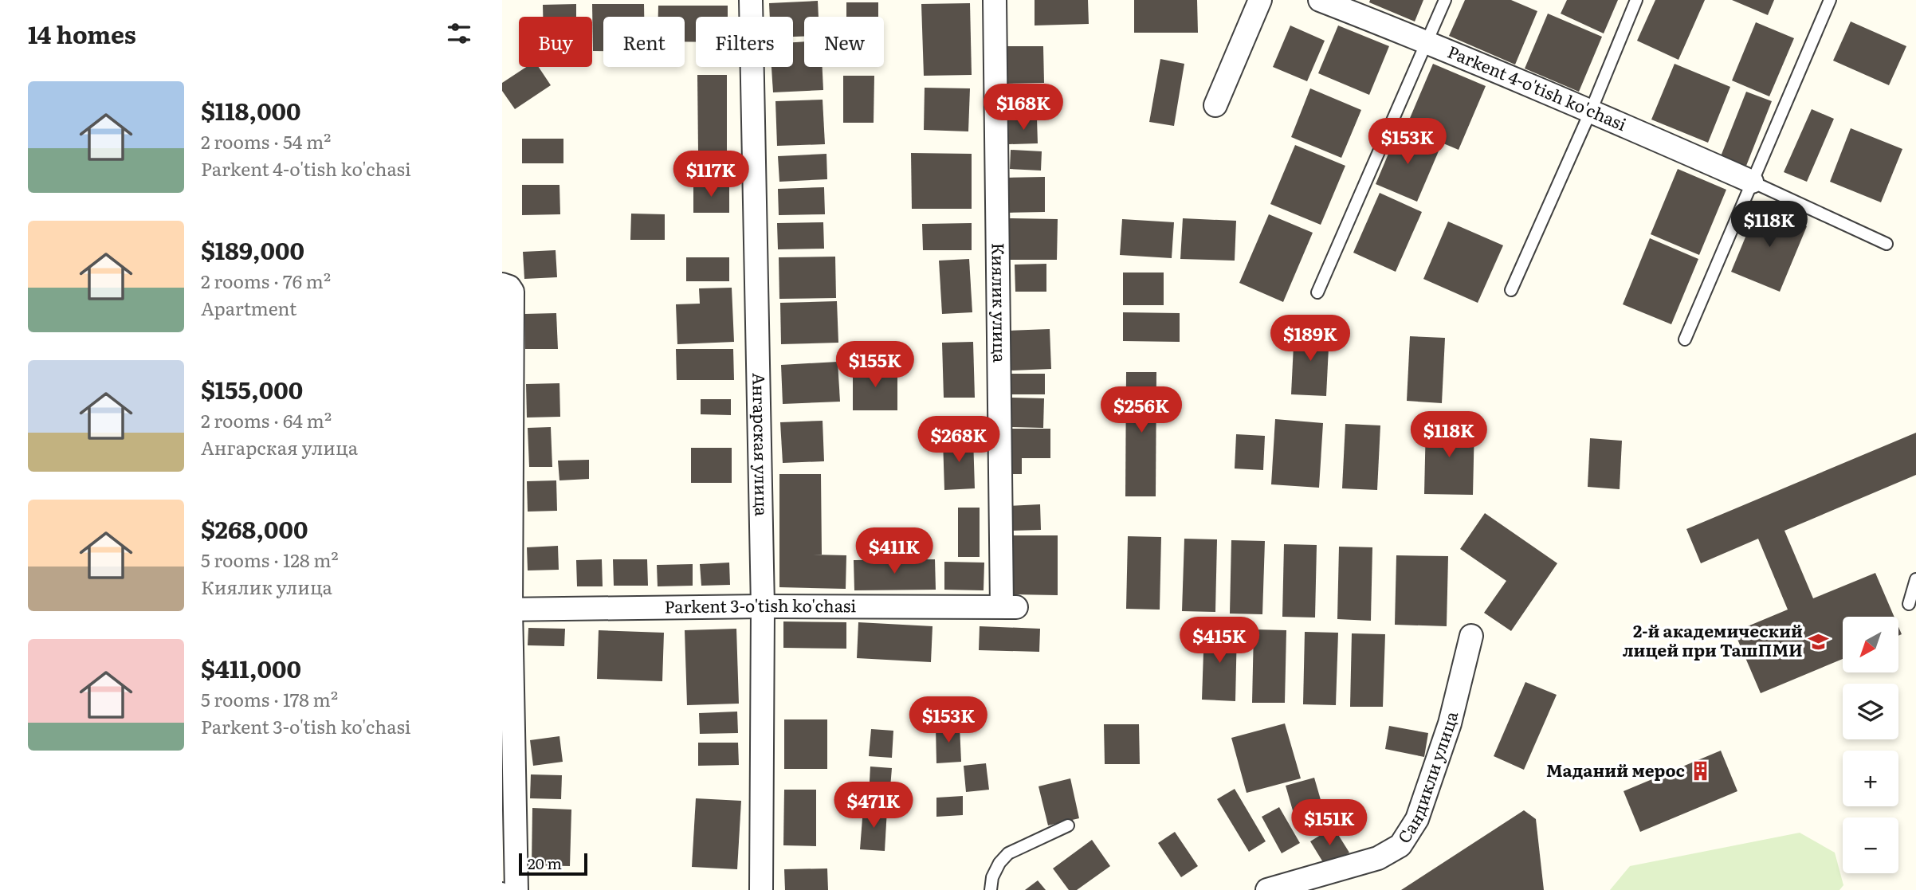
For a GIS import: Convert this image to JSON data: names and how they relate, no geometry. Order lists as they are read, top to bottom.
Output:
{
  "streets": {
    "street": [
      "Parkent 4-o'tish ko'chasi",
      "Киялик улица",
      "Ангарская улица",
      "Parkent 3-o'tish ko'chasi",
      "Сандикли улица"
    ]
  },
  "crossings": [
    ["Киялик улица", "Parkent 3-o'tish ko'chasi"],
    ["Ангарская улица", "Parkent 3-o'tish ko'chasi"]
  ],
  "places": {
    "school or university": ["2-й академический лицей при ТашПМИ"],
    "building": ["Маданий мерос"]
  },
  "scale_bar": "20 m",
  "north": "bottom left",
  "page": {
    "heading": "14 homes",
    "chip": [
      "Buy",
      "Rent",
      "Filters",
      "New"
    ],
    "list": [
      {
        "name": "$118,000",
        "note": "2 rooms · 54 m² · Parkent 4-o'tish ko'chasi"
      },
      {
        "name": "$189,000",
        "note": "2 rooms · 76 m² · Apartment"
      },
      {
        "name": "$155,000",
        "note": "2 rooms · 64 m² · Ангарская улица"
      },
      {
        "name": "$268,000",
        "note": "5 rooms · 128 m² · Киялик улица"
      },
      {
        "name": "$411,000",
        "note": "5 rooms · 178 m² · Parkent 3-o'tish ko'chasi"
      }
    ],
    "price": [
      "$168K",
      "$153K",
      "$117K",
      "$118K",
      "$189K",
      "$155K",
      "$256K",
      "$118K",
      "$268K",
      "$411K",
      "$415K",
      "$153K",
      "$471K",
      "$151K"
    ],
    "map_buttons": ["+", "−"],
    "scale": "20 m"
  }
}
